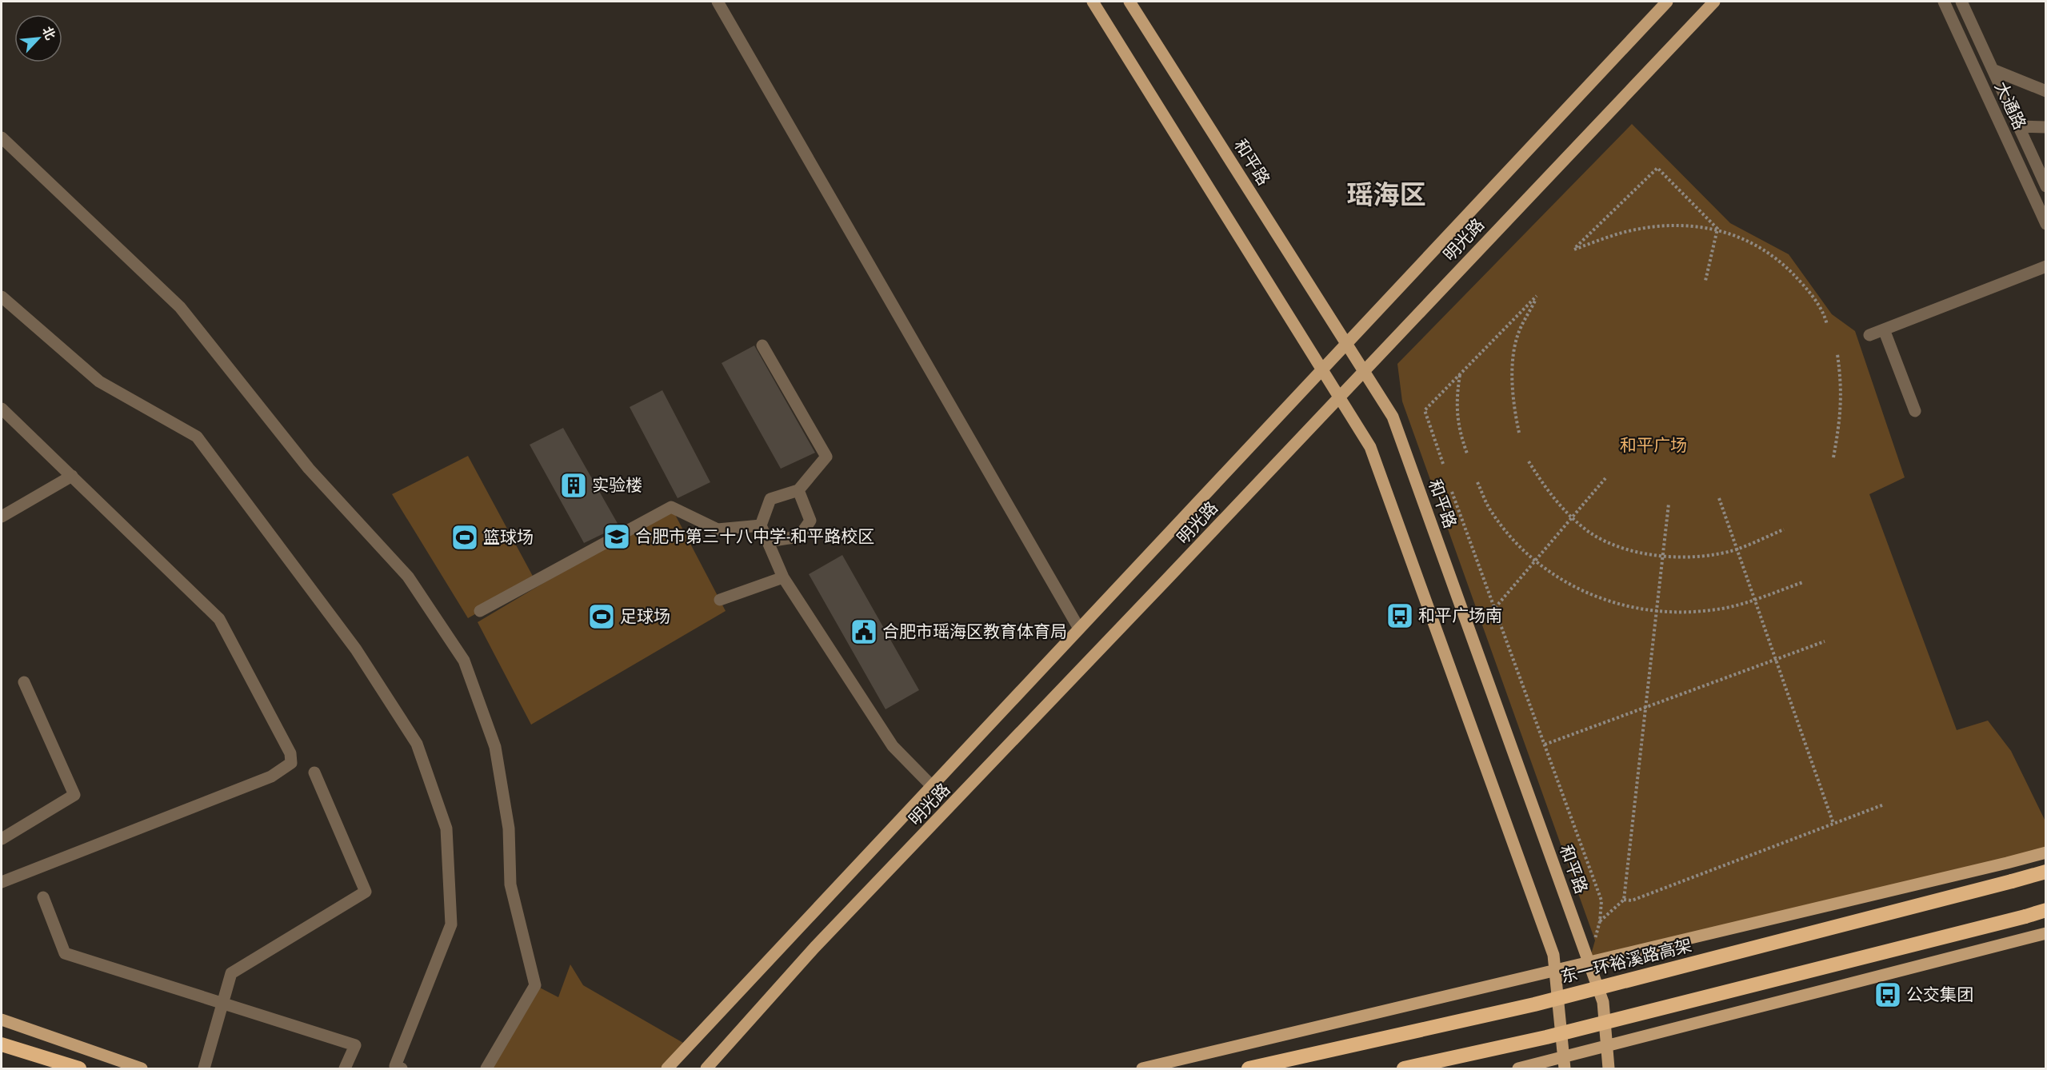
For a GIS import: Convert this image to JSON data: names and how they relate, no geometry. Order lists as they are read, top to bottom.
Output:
{
  "streets": {
    "highway": ["东一环裕溪路高架"],
    "main road": ["和平路", "明光路"],
    "street": ["大通路"]
  },
  "crossings": [
    ["和平路", "明光路"]
  ],
  "districts": ["瑶海区"],
  "parks": ["和平广场"],
  "places": {
    "building": ["实验楼"],
    "school or university": ["合肥市第三十八中学-和平路校区"],
    "sports": ["篮球场", "足球场"],
    "bus stop": ["和平广场南", "公交集团"],
    "public building": ["合肥市瑶海区教育体育局"]
  },
  "north": "top right"
}
